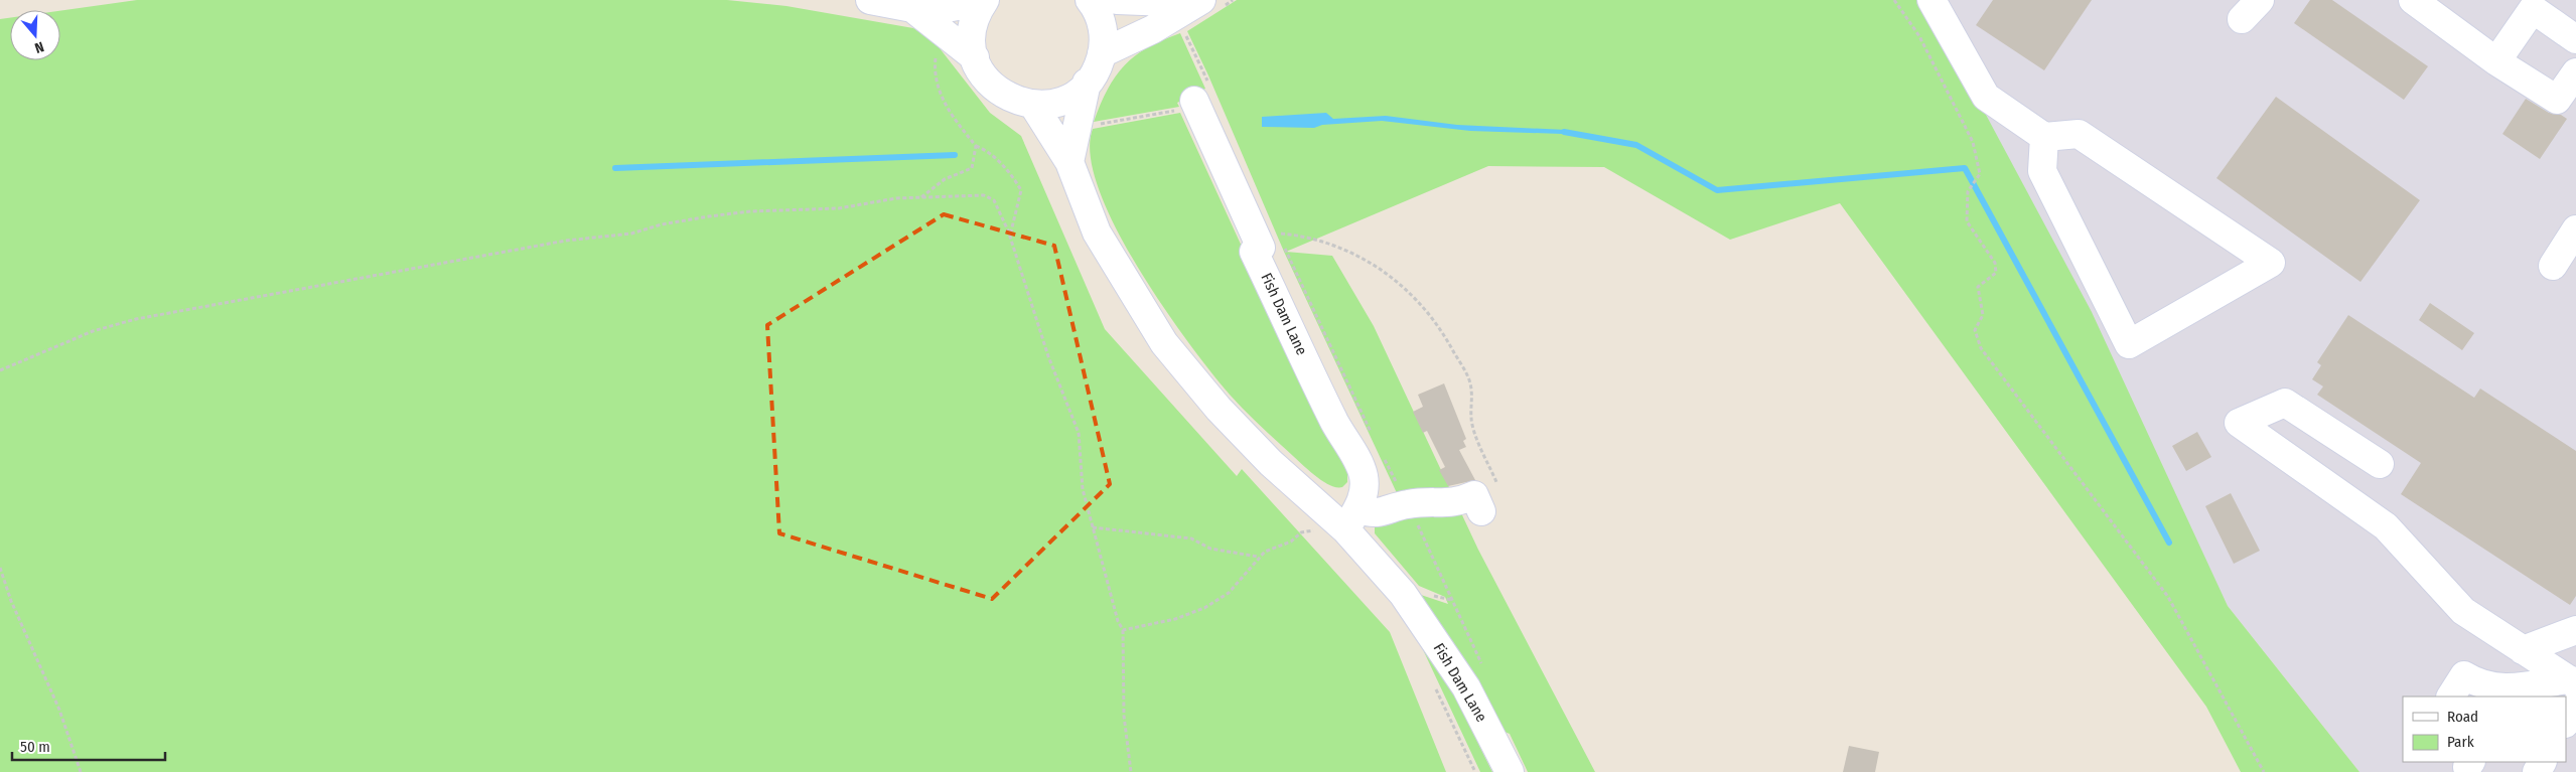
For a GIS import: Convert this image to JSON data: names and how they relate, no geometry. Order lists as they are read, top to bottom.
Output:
{
  "streets": {
    "street": ["Fish Dam Lane"]
  },
  "legend": ["Road", "Park"],
  "scale_bar": "50 m",
  "north": "bottom"
}
